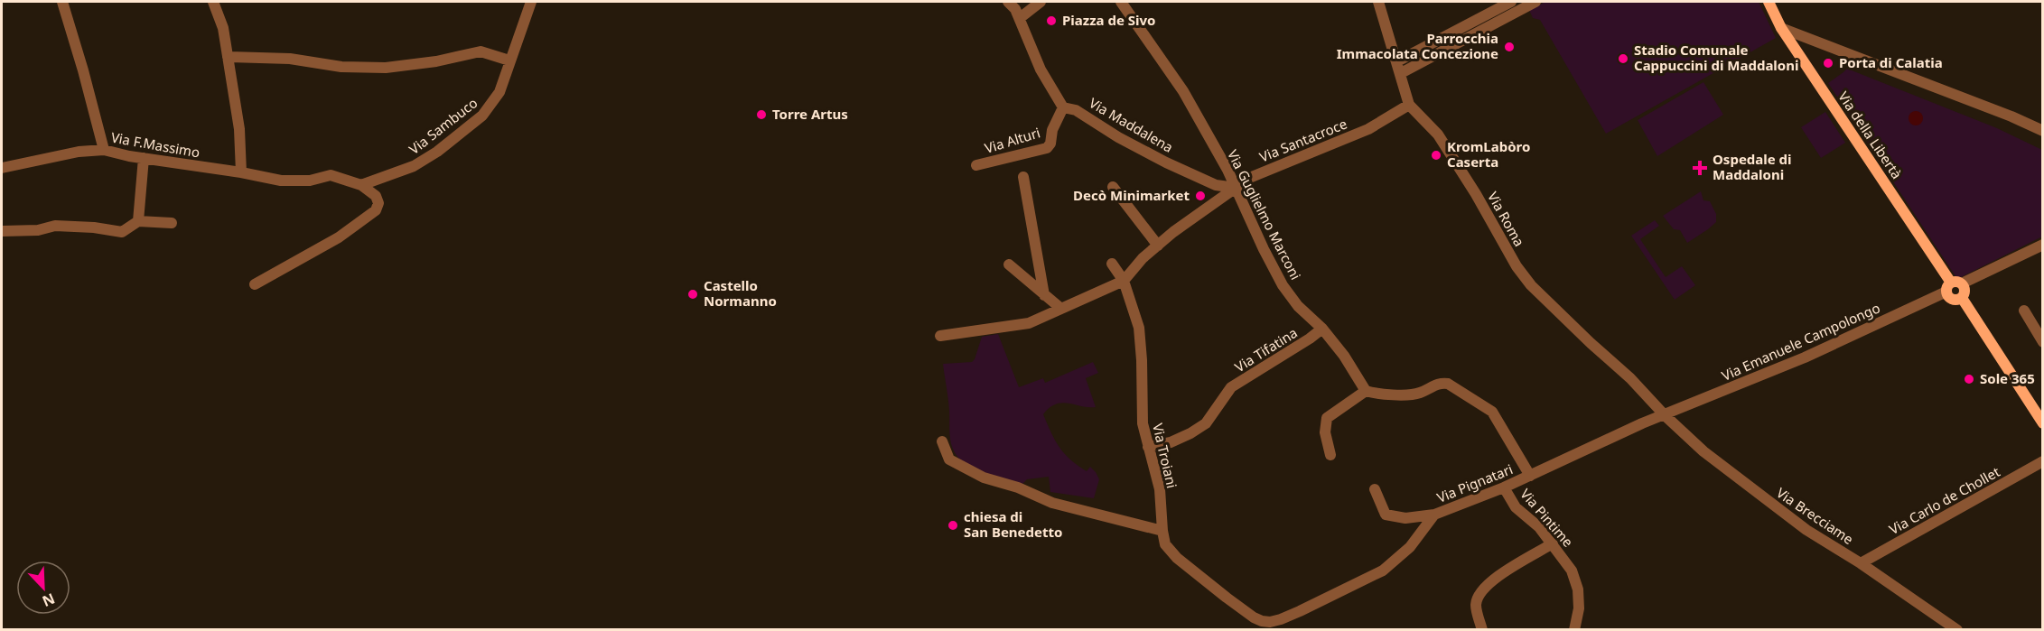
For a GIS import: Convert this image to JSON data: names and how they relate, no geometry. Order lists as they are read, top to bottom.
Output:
{
  "streets": {
    "main road": ["Via della Libertà"],
    "street": [
      "Via Maddalena",
      "Via Sambuco",
      "Via Alturi",
      "Via Santacroce",
      "Via F.Massimo",
      "Via Guglielmo Marconi",
      "Via Roma",
      "Via Emanuele Campolongo",
      "Via Tifatina",
      "Via Troiani",
      "Via Pignatari",
      "Via Carlo de Chollet",
      "Via Brecciame",
      "Via Pintime"
    ]
  },
  "crossings": [
    ["Via Maddalena", "Via Alturi"],
    ["Via Maddalena", "Via Santacroce"],
    ["Via Maddalena", "Via Guglielmo Marconi"],
    ["Via della Libertà", "Via Emanuele Campolongo"],
    ["Via Santacroce", "Via Guglielmo Marconi"],
    ["Via Santacroce", "Via Roma"],
    ["Via Santacroce", "Via Troiani"],
    ["Via Guglielmo Marconi", "Via Tifatina"],
    ["Via Roma", "Via Emanuele Campolongo"],
    ["Via Roma", "Via Pignatari"],
    ["Via Roma", "Via Brecciame"],
    ["Via Emanuele Campolongo", "Via Pignatari"],
    ["Via Emanuele Campolongo", "Via Brecciame"],
    ["Via Tifatina", "Via Troiani"],
    ["Via Troiani", "Via Pignatari"],
    ["Via Pignatari", "Via Brecciame"],
    ["Via Pignatari", "Via Pintime"],
    ["Via Carlo de Chollet", "Via Brecciame"]
  ],
  "places": {
    "other": [
      "Piazza de Sivo",
      "Parrocchia Immacolata Concezione",
      "Stadio Comunale Cappuccini di Maddaloni",
      "Porta di Calatia",
      "Torre Artus",
      "KromLabòro Caserta",
      "Decò Minimarket",
      "Castello Normanno",
      "Sole 365",
      "chiesa di San Benedetto"
    ],
    "health": ["Ospedale di Maddaloni"]
  },
  "north": "bottom right"
}
